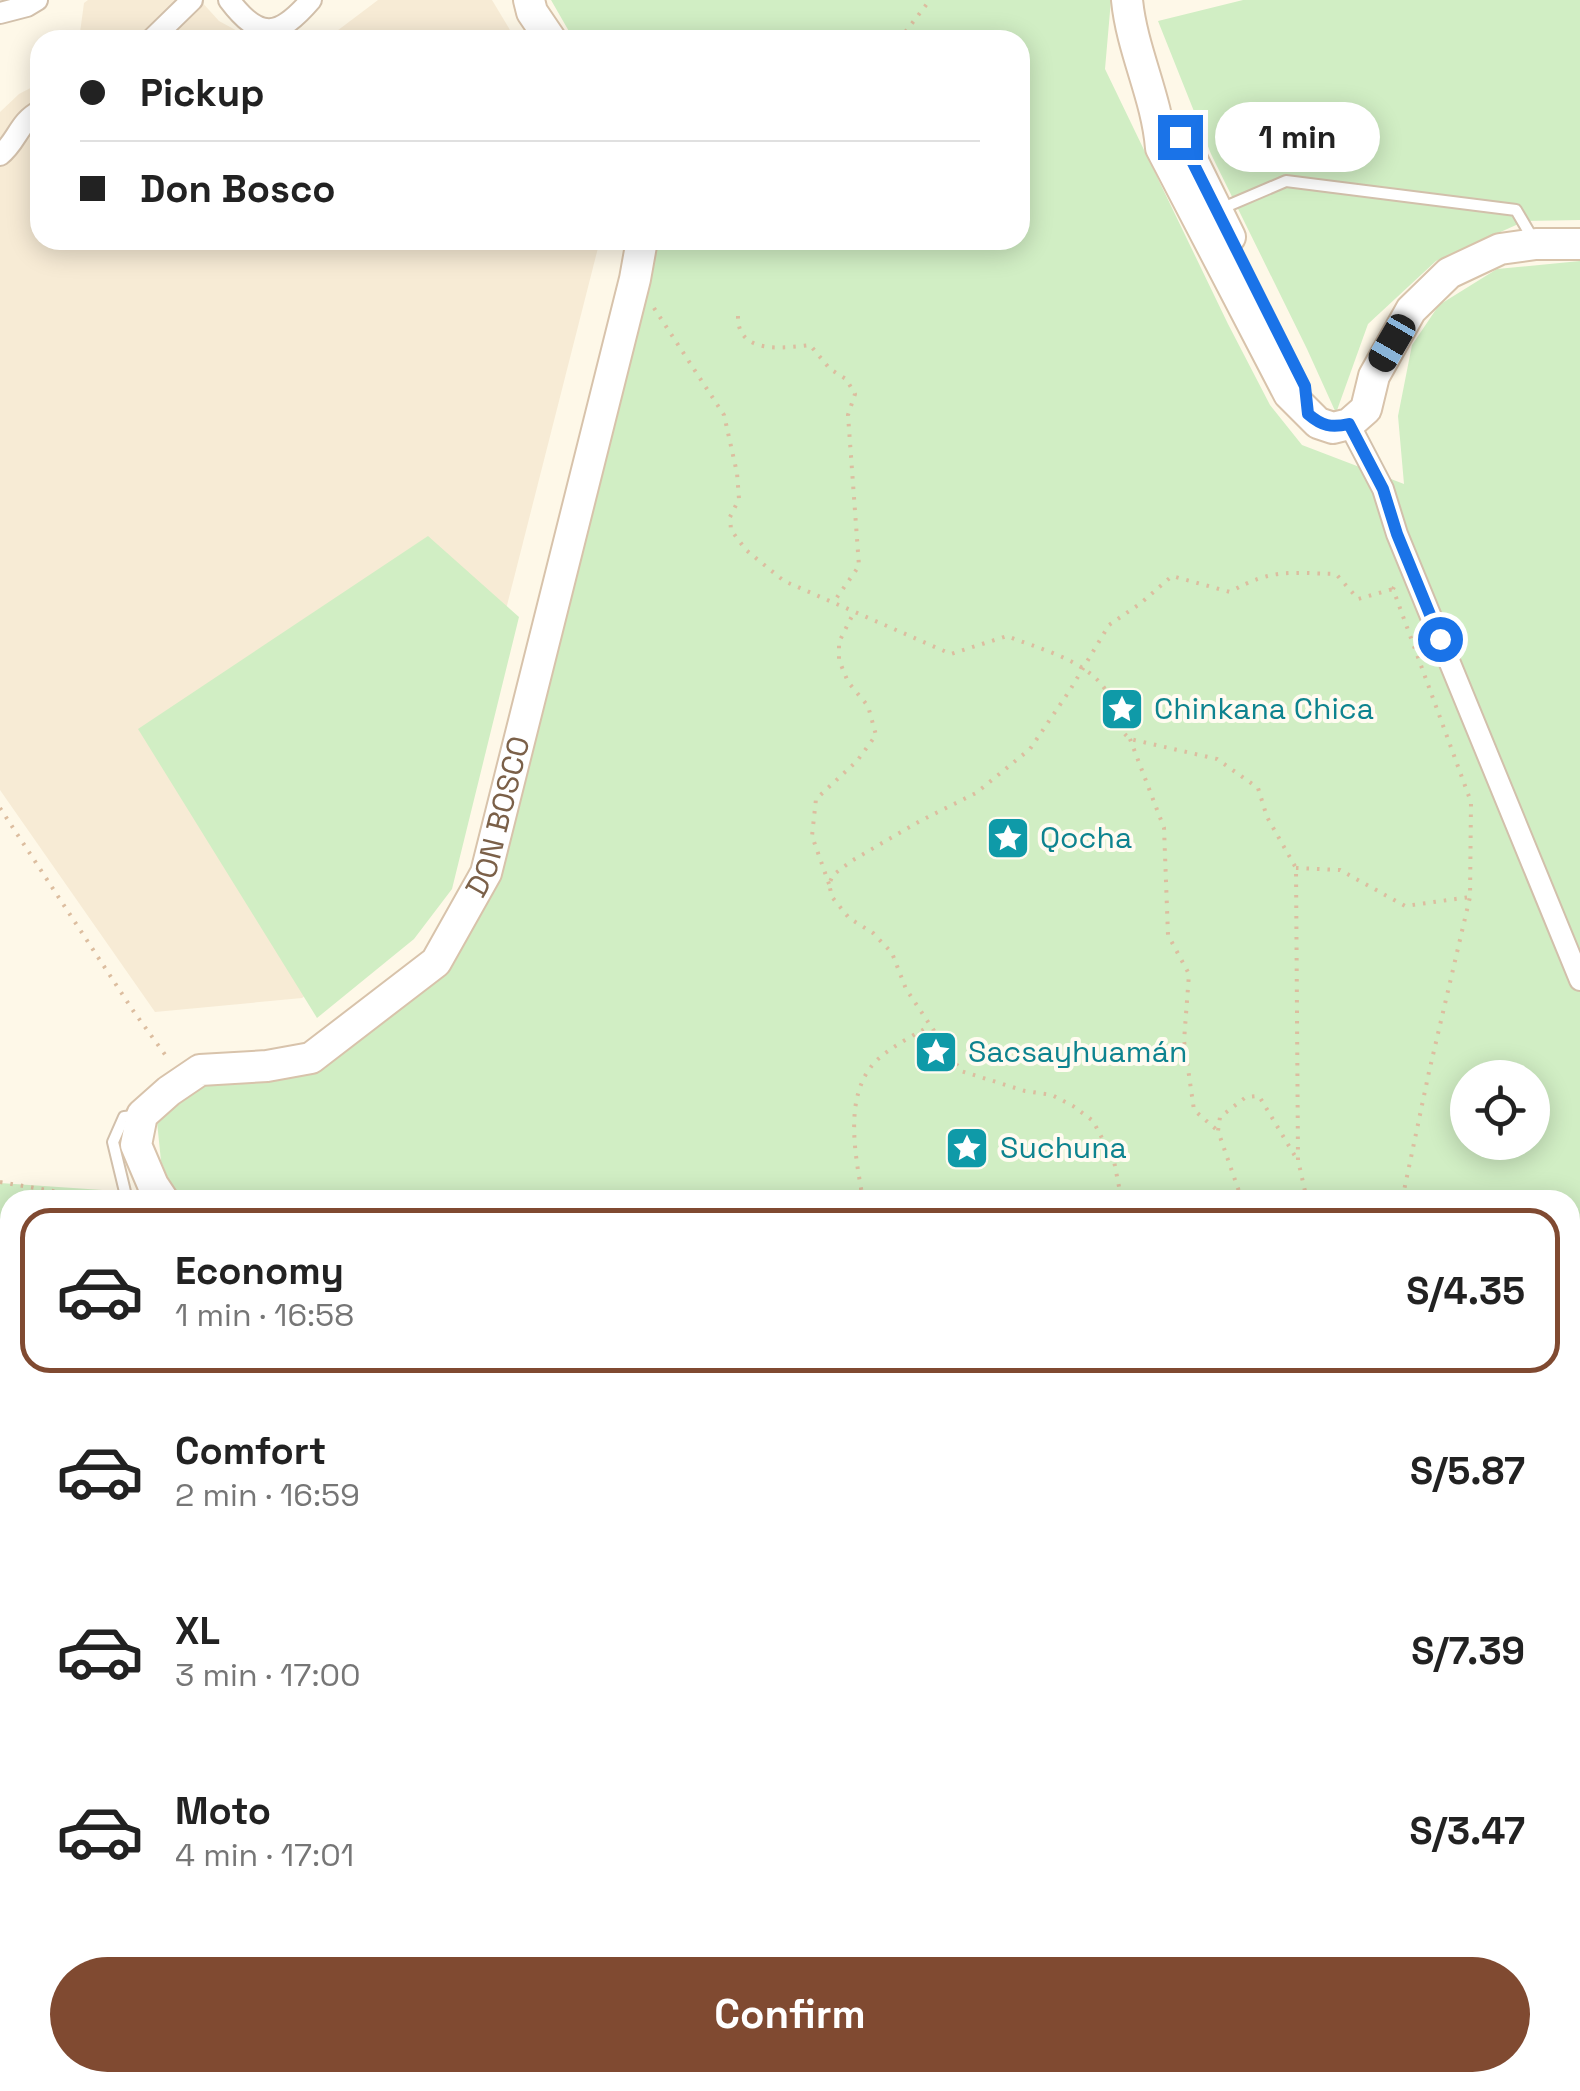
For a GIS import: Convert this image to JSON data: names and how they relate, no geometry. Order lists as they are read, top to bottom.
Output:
{
  "streets": {
    "street": ["DON BOSCO"]
  },
  "places": {
    "place": [
      "Chinkana Chica",
      "Qocha",
      "Sacsayhuamán",
      "Suchuna"
    ]
  },
  "page": {
    "banner": ["Pickup", "Don Bosco"],
    "bubble": "1 min",
    "list": [
      {
        "name": "Economy",
        "note": "1 min · 16:58",
        "value": "S/4.35"
      },
      {
        "name": "Comfort",
        "note": "2 min · 16:59",
        "value": "S/5.87"
      },
      {
        "name": "XL",
        "note": "3 min · 17:00",
        "value": "S/7.39"
      },
      {
        "name": "Moto",
        "note": "4 min · 17:01",
        "value": "S/3.47"
      }
    ],
    "buttons": "Confirm"
  }
}
